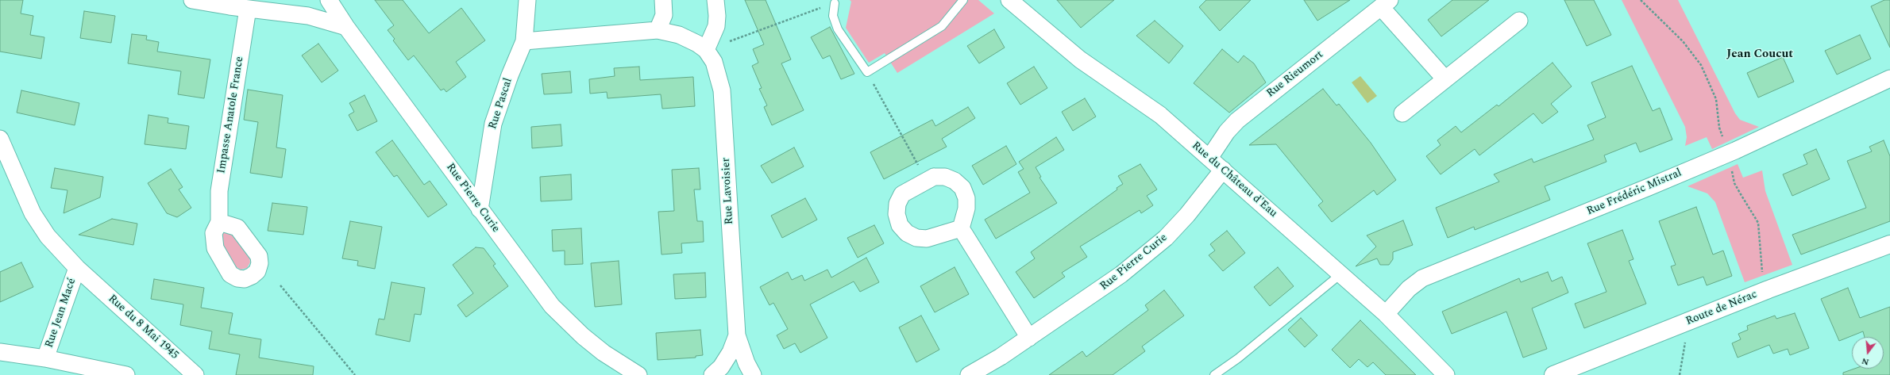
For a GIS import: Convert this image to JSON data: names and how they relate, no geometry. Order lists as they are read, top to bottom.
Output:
{
  "streets": {
    "main road": ["Route de Nérac"],
    "street": [
      "Rue Rieumort",
      "Rue Pascal",
      "Impasse Anatole France",
      "Rue du Château d'Eau",
      "Rue Lavoisier",
      "Rue Frédéric Mistral",
      "Rue Pierre Curie",
      "Rue Jean Macé",
      "Rue du 8 Mai 1945"
    ]
  },
  "crossings": [
    ["Rue Rieumort", "Rue du Château d'Eau"],
    ["Rue Pascal", "Rue Lavoisier"],
    ["Rue Pascal", "Rue Pierre Curie"],
    ["Rue du Château d'Eau", "Rue Frédéric Mistral"],
    ["Rue du Château d'Eau", "Rue Pierre Curie"],
    ["Rue Jean Macé", "Rue du 8 Mai 1945"]
  ],
  "districts": ["Jean Coucut"],
  "north": "bottom"
}
